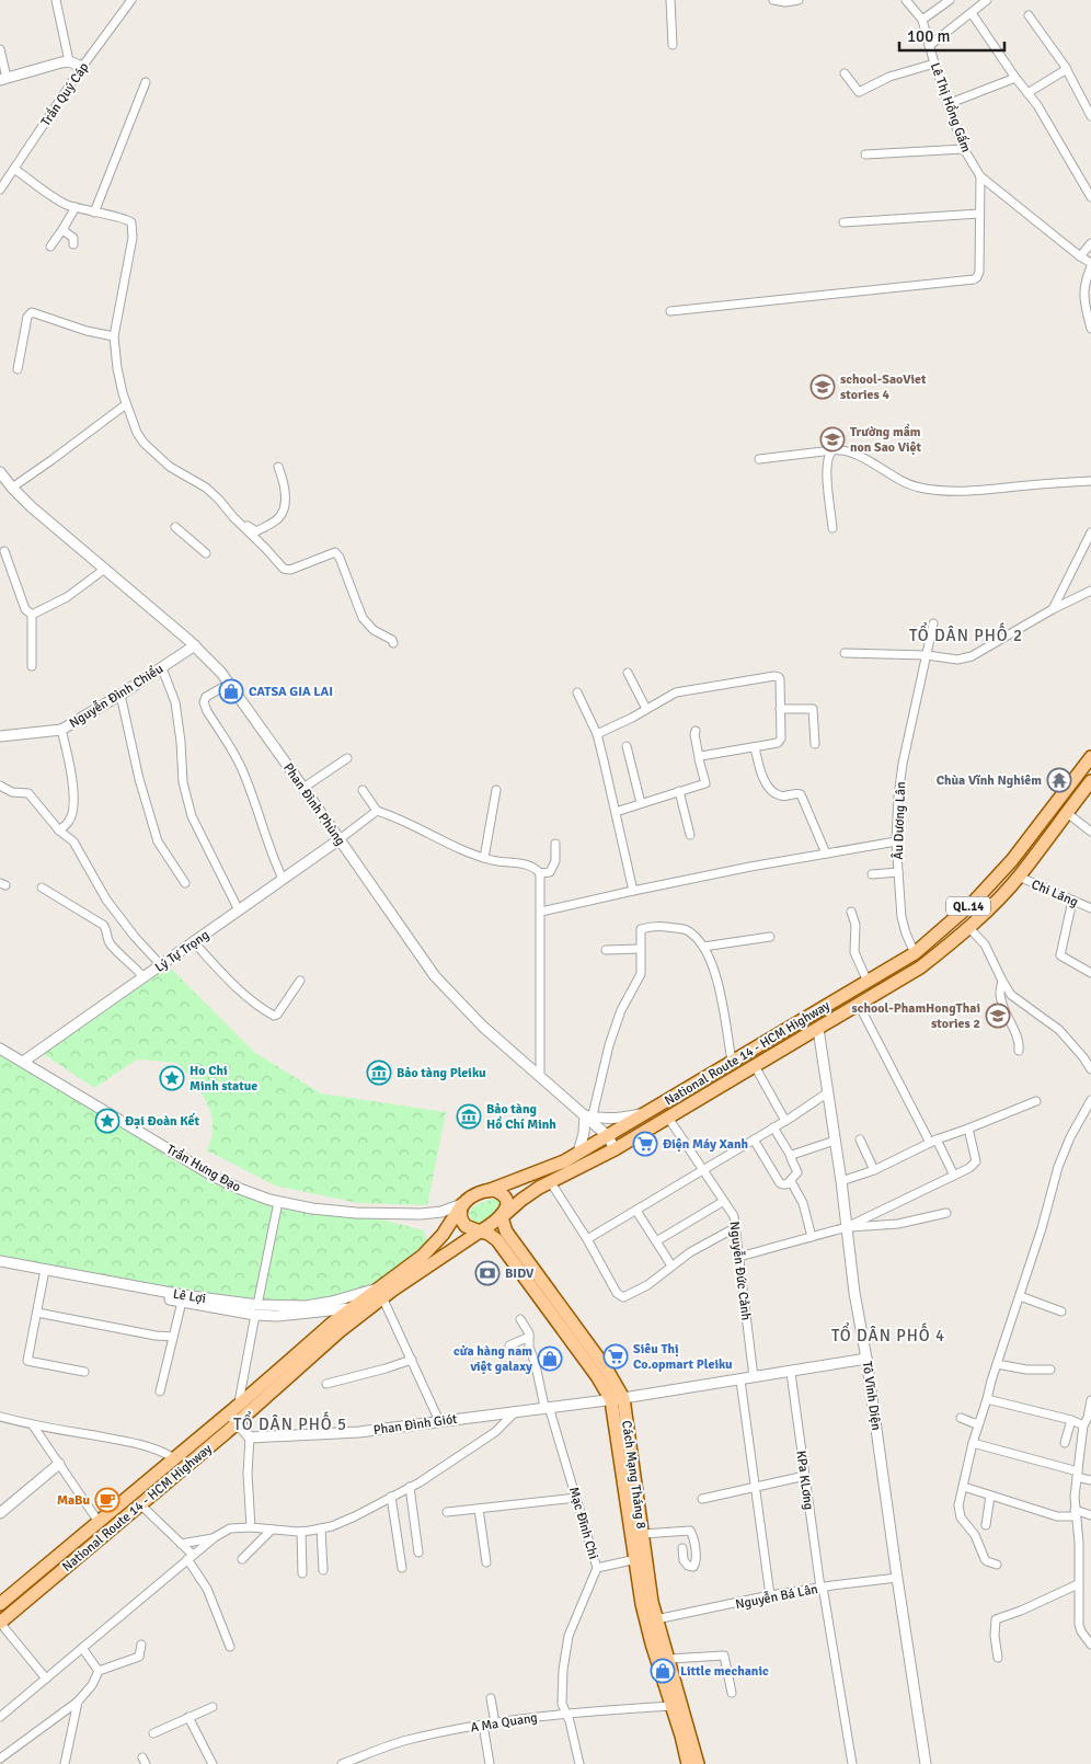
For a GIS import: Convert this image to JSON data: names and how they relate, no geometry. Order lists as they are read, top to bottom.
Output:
{
  "streets": {
    "main road": ["QL.14", "National Route 14 - HCM Highway", "Cách Mạng Tháng 8"],
    "street": [
      "Trần Quý Cáp",
      "Lê Thị Hồng Gấm",
      "Nguyễn Đình Chiểu",
      "Phan Đình Phùng",
      "Âu Dương Lân",
      "Chi Lăng",
      "Lý Tự Trọng",
      "Trần Hưng Đạo",
      "Nguyễn Đức Cảnh",
      "Lê Lợi",
      "Tô Vĩnh Diện",
      "Phan Đình Giót",
      "KPa KLơng",
      "Mạc Đĩnh Chi",
      "Nguyễn Bá Lân",
      "A Ma Quang"
    ]
  },
  "crossings": [
    ["Nguyễn Đình Chiểu", "Phan Đình Phùng"],
    ["Phan Đình Phùng", "Lý Tự Trọng"],
    ["Phan Đình Phùng", "National Route 14 - HCM Highway"],
    ["Âu Dương Lân", "National Route 14 - HCM Highway"],
    ["Chi Lăng", "National Route 14 - HCM Highway"],
    ["Lý Tự Trọng", "Trần Hưng Đạo"],
    ["National Route 14 - HCM Highway", "Trần Hưng Đạo"],
    ["National Route 14 - HCM Highway", "Nguyễn Đức Cảnh"],
    ["National Route 14 - HCM Highway", "Lê Lợi"],
    ["National Route 14 - HCM Highway", "Tô Vĩnh Diện"],
    ["National Route 14 - HCM Highway", "Cách Mạng Tháng 8"],
    ["Trần Hưng Đạo", "Cách Mạng Tháng 8"],
    ["Nguyễn Đức Cảnh", "Phan Đình Giót"],
    ["Tô Vĩnh Diện", "Phan Đình Giót"],
    ["Tô Vĩnh Diện", "Nguyễn Bá Lân"],
    ["Phan Đình Giót", "Cách Mạng Tháng 8"],
    ["Phan Đình Giót", "KPa KLơng"],
    ["Phan Đình Giót", "Mạc Đĩnh Chi"],
    ["Cách Mạng Tháng 8", "Nguyễn Bá Lân"],
    ["Cách Mạng Tháng 8", "A Ma Quang"],
    ["KPa KLơng", "Nguyễn Bá Lân"],
    ["Mạc Đĩnh Chi", "A Ma Quang"]
  ],
  "districts": ["TỔ DÂN PHỐ 2", "TỔ DÂN PHỐ 4", "TỔ DÂN PHỐ 5"],
  "places": {
    "school or university": ["school-SaoViet stories 4", "Trường mầm non Sao Việt", "school-PhamHongThai stories 2"],
    "shop": ["CATSA GIA LAI", "cửa hàng nam việt galaxy", "Little mechanic"],
    "temple": ["Chùa Vĩnh Nghiêm"],
    "museum": ["Bảo tàng Pleiku", "Bảo tàng Hồ Chí Minh"],
    "place": ["Ho Chi Minh statue", "Đại Đoàn Kết"],
    "supermarket": ["Điện Máy Xanh", "Siêu Thị Co.opmart Pleiku"],
    "bank": ["BIDV"],
    "cafe": ["MaBu"]
  },
  "scale_bar": "100 m"
}
